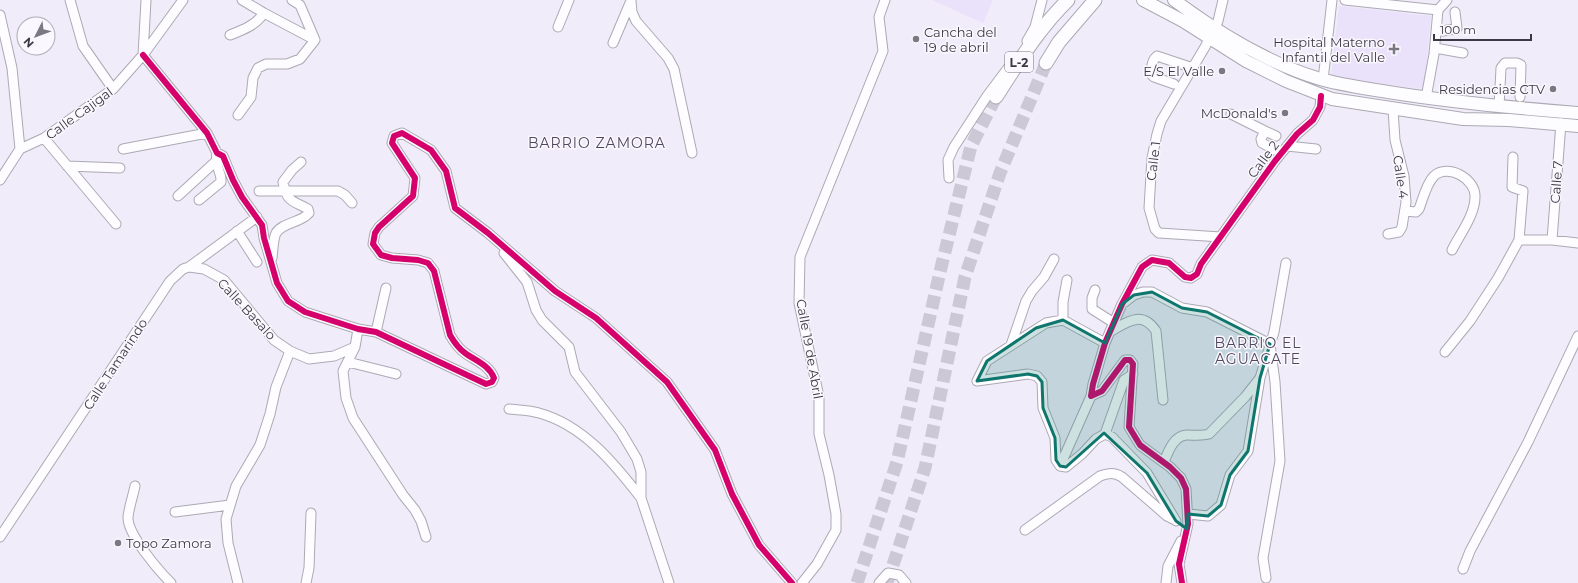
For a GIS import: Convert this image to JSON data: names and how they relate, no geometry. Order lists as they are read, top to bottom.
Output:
{
  "streets": {
    "highway": ["L-2"],
    "street": [
      "Calle Cajigal",
      "Calle 2",
      "Calle 1",
      "Calle 4",
      "Calle 7",
      "Calle Basalo",
      "Calle 19 de Abril",
      "Calle Tamarindo"
    ]
  },
  "crossings": [
    ["Calle 2", "Calle 1"],
    ["Calle Basalo", "Calle Tamarindo"]
  ],
  "districts": ["BARRIO ZAMORA", "BARRIO EL AGUACATE"],
  "places": {
    "other": [
      "Cancha del 19 de abril",
      "E/S El Valle",
      "Residencias CTV",
      "McDonald's",
      "Topo Zamora"
    ],
    "health": ["Hospital Materno Infantil del Valle"]
  },
  "scale_bar": "100 m",
  "north": "bottom left"
}
